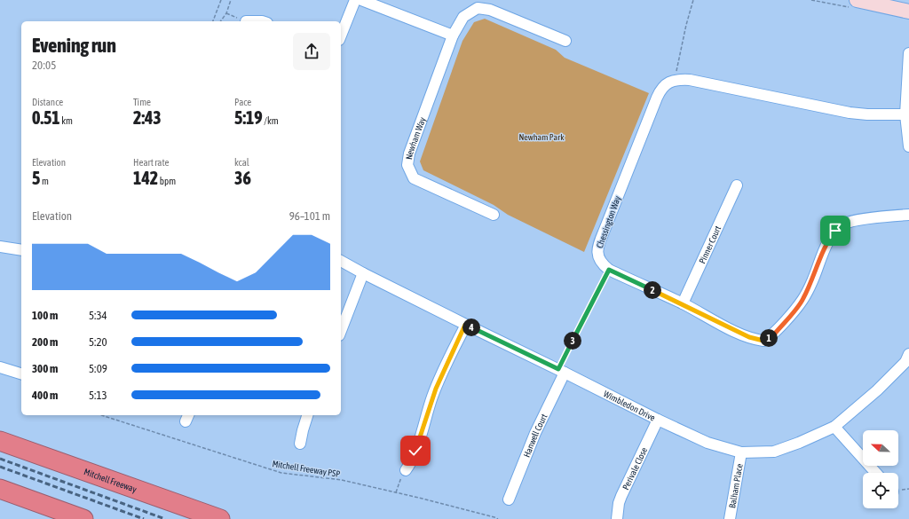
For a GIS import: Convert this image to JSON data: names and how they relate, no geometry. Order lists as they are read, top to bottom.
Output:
{
  "streets": {
    "highway": ["Mitchell Freeway"],
    "street": [
      "Newham Way",
      "Chessington Way",
      "Pinner Court",
      "Wimbledon Drive",
      "Hanwell Court",
      "Perivale Close",
      "Balham Place"
    ],
    "path": ["Mitchell Freeway PSP"]
  },
  "crossings": [
    ["Chessington Way", "Pinner Court"],
    ["Wimbledon Drive", "Hanwell Court"],
    ["Wimbledon Drive", "Perivale Close"],
    ["Wimbledon Drive", "Balham Place"]
  ],
  "parks": ["Newham Park"],
  "north": "left",
  "page": {
    "heading": ["Evening run", "20:05"],
    "stats": [
      ["Distance", "0.51 km"],
      ["Time", "2:43"],
      ["Pace", "5:19 /km"],
      ["Elevation", "5 m"],
      ["Heart rate", "142 bpm"],
      ["kcal", "36"]
    ],
    "chart": ["Elevation", "96–101 m"],
    "pins": [
      "2",
      "4",
      "1",
      "3"
    ],
    "list": [
      {
        "name": "100 m",
        "note": "5:34"
      },
      {
        "name": "200 m",
        "note": "5:20"
      },
      {
        "name": "300 m",
        "note": "5:09"
      },
      {
        "name": "400 m",
        "note": "5:13"
      }
    ]
  }
}
